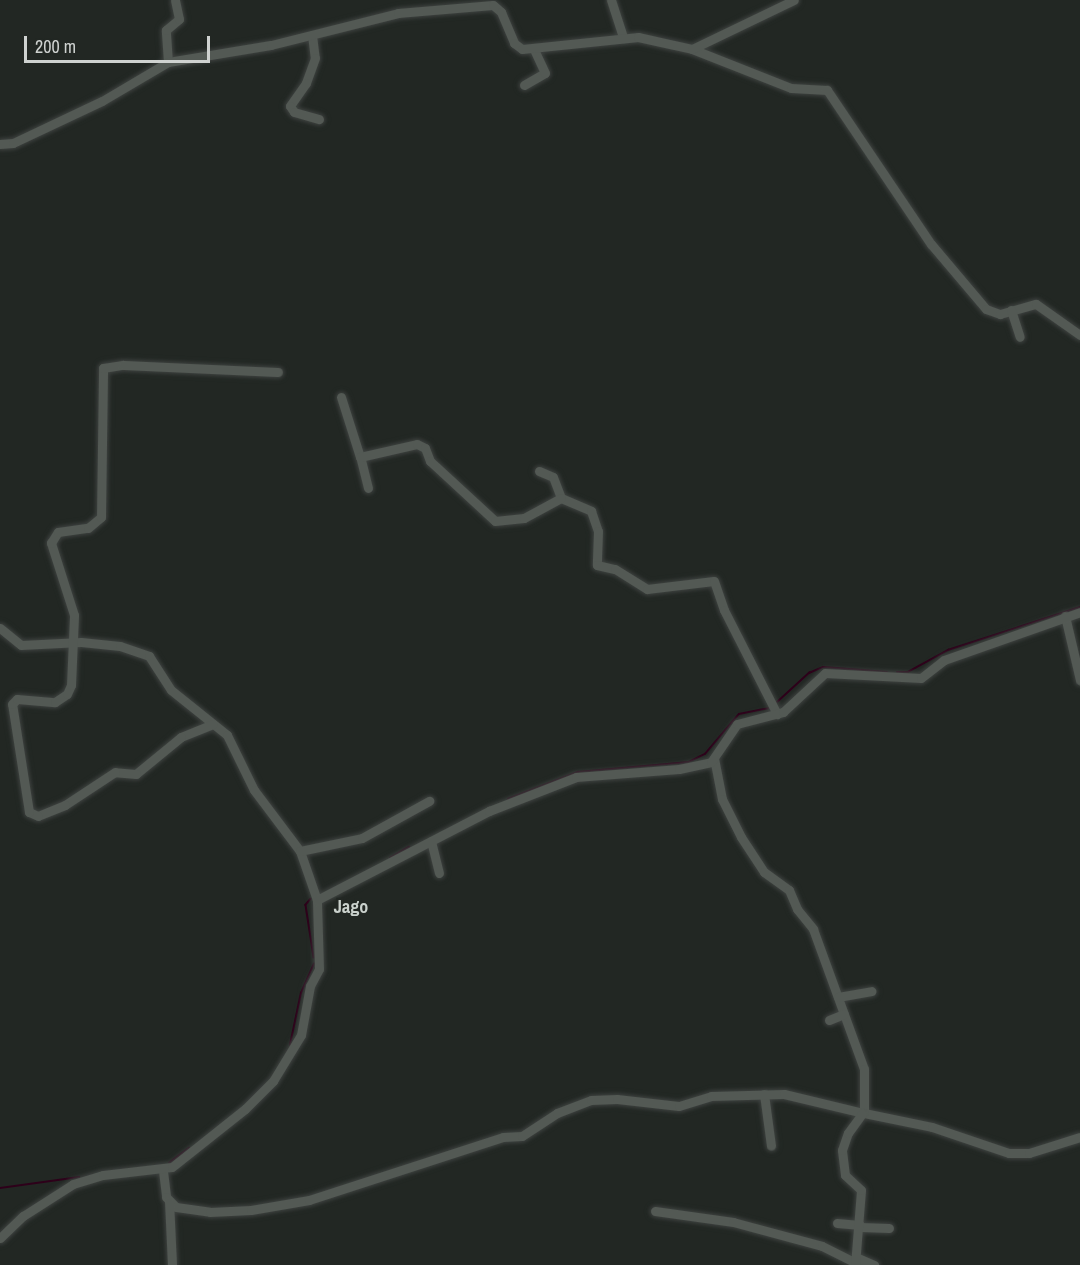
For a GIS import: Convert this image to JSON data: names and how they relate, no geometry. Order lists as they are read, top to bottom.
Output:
{
  "districts": ["Jago"],
  "scale_bar": "200 m"
}
